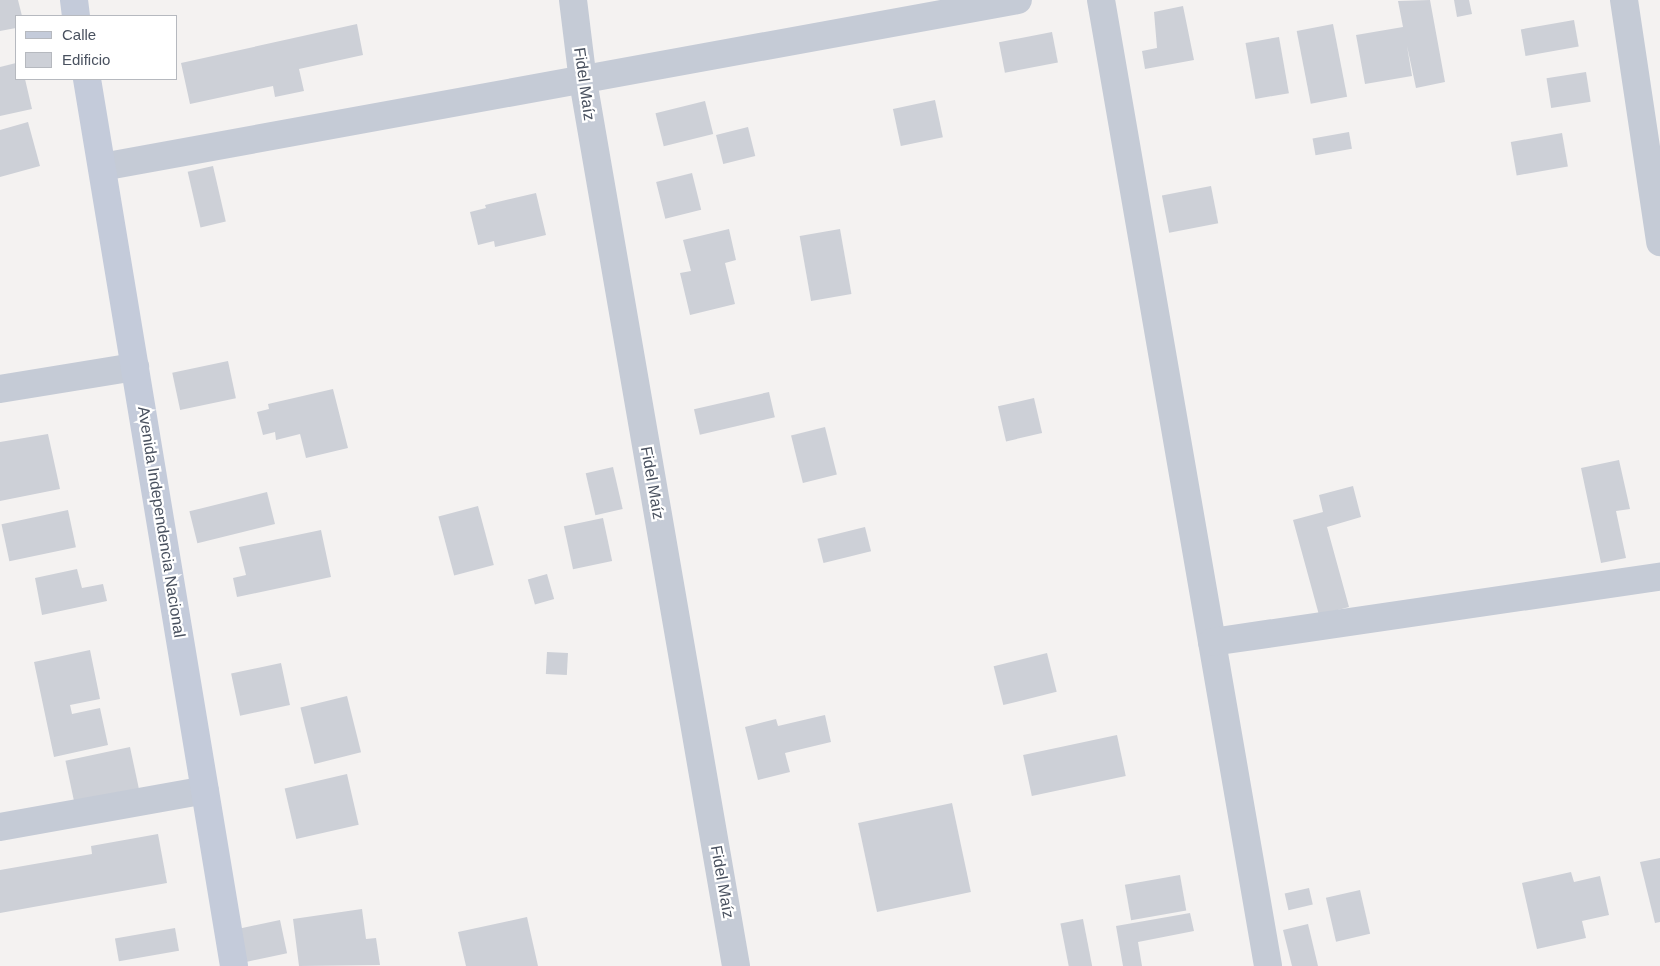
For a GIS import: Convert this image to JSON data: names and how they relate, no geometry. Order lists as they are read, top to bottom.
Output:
{
  "streets": {
    "main road": ["Avenida Independencia Nacional"],
    "street": ["Fidel Maíz"]
  },
  "legend": ["Calle", "Edificio"]
}
